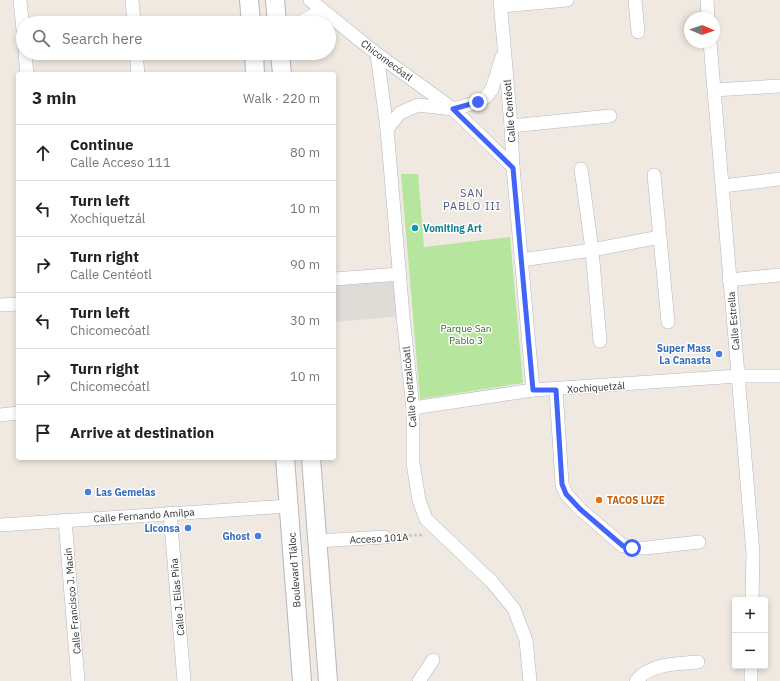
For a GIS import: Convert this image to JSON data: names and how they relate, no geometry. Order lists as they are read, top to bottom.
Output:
{
  "streets": {
    "street": [
      "Chicomecóatl",
      "Calle Centéotl",
      "Calle Estrella",
      "Calle Quetzalcóatl",
      "Xochiquetzál",
      "Calle Fernando Amilpa",
      "Acceso 101A",
      "Boulevard Tláloc",
      "Calle J. Elías Piña",
      "Calle Francisco J. Macín"
    ]
  },
  "crossings": [
    ["Chicomecóatl", "Calle Centéotl"],
    ["Chicomecóatl", "Calle Quetzalcóatl"],
    ["Calle Centéotl", "Xochiquetzál"],
    ["Calle Estrella", "Xochiquetzál"],
    ["Calle Quetzalcóatl", "Xochiquetzál"],
    ["Calle Quetzalcóatl", "Acceso 101A"],
    ["Calle Fernando Amilpa", "Boulevard Tláloc"],
    ["Calle Fernando Amilpa", "Calle J. Elías Piña"],
    ["Calle Fernando Amilpa", "Calle Francisco J. Macín"]
  ],
  "districts": ["SAN PABLO III"],
  "parks": ["Parque San Pablo 3"],
  "places": [
    "Vomiting Art",
    "Super Mass La Canasta",
    "Las Gemelas",
    "TACOS LUZE",
    "Liconsa",
    "Ghost"
  ],
  "north": "right",
  "page": {
    "search": "Search here",
    "heading": ["3 min", "Walk · 220 m"],
    "list": [
      ["Continue", "Calle Acceso 111", "80 m"],
      ["Turn left", "Xochiquetzál", "10 m"],
      ["Turn right", "Calle Centéotl", "90 m"],
      ["Turn left", "Chicomecóatl", "30 m"],
      ["Turn right", "Chicomecóatl", "10 m"],
      "Arrive at destination"
    ],
    "map_buttons": ["+", "−"]
  }
}
